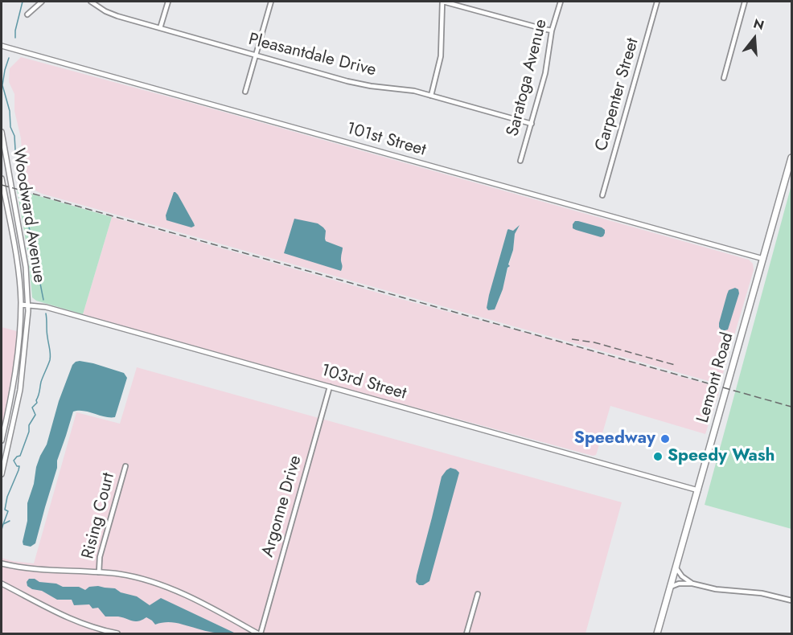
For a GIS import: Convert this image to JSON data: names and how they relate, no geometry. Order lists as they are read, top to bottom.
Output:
{
  "streets": {
    "main road": ["Lemont Road"],
    "street": [
      "Pleasantdale Drive",
      "Saratoga Avenue",
      "Carpenter Street",
      "101st Street",
      "Woodward Avenue",
      "103rd Street",
      "Argonne Drive",
      "Rising Court"
    ]
  },
  "crossings": [
    ["Pleasantdale Drive", "Saratoga Avenue"],
    ["101st Street", "Lemont Road"],
    ["Woodward Avenue", "103rd Street"],
    ["Lemont Road", "103rd Street"],
    ["103rd Street", "Argonne Drive"]
  ],
  "places": ["Speedway", "Speedy Wash"],
  "north": "top"
}
